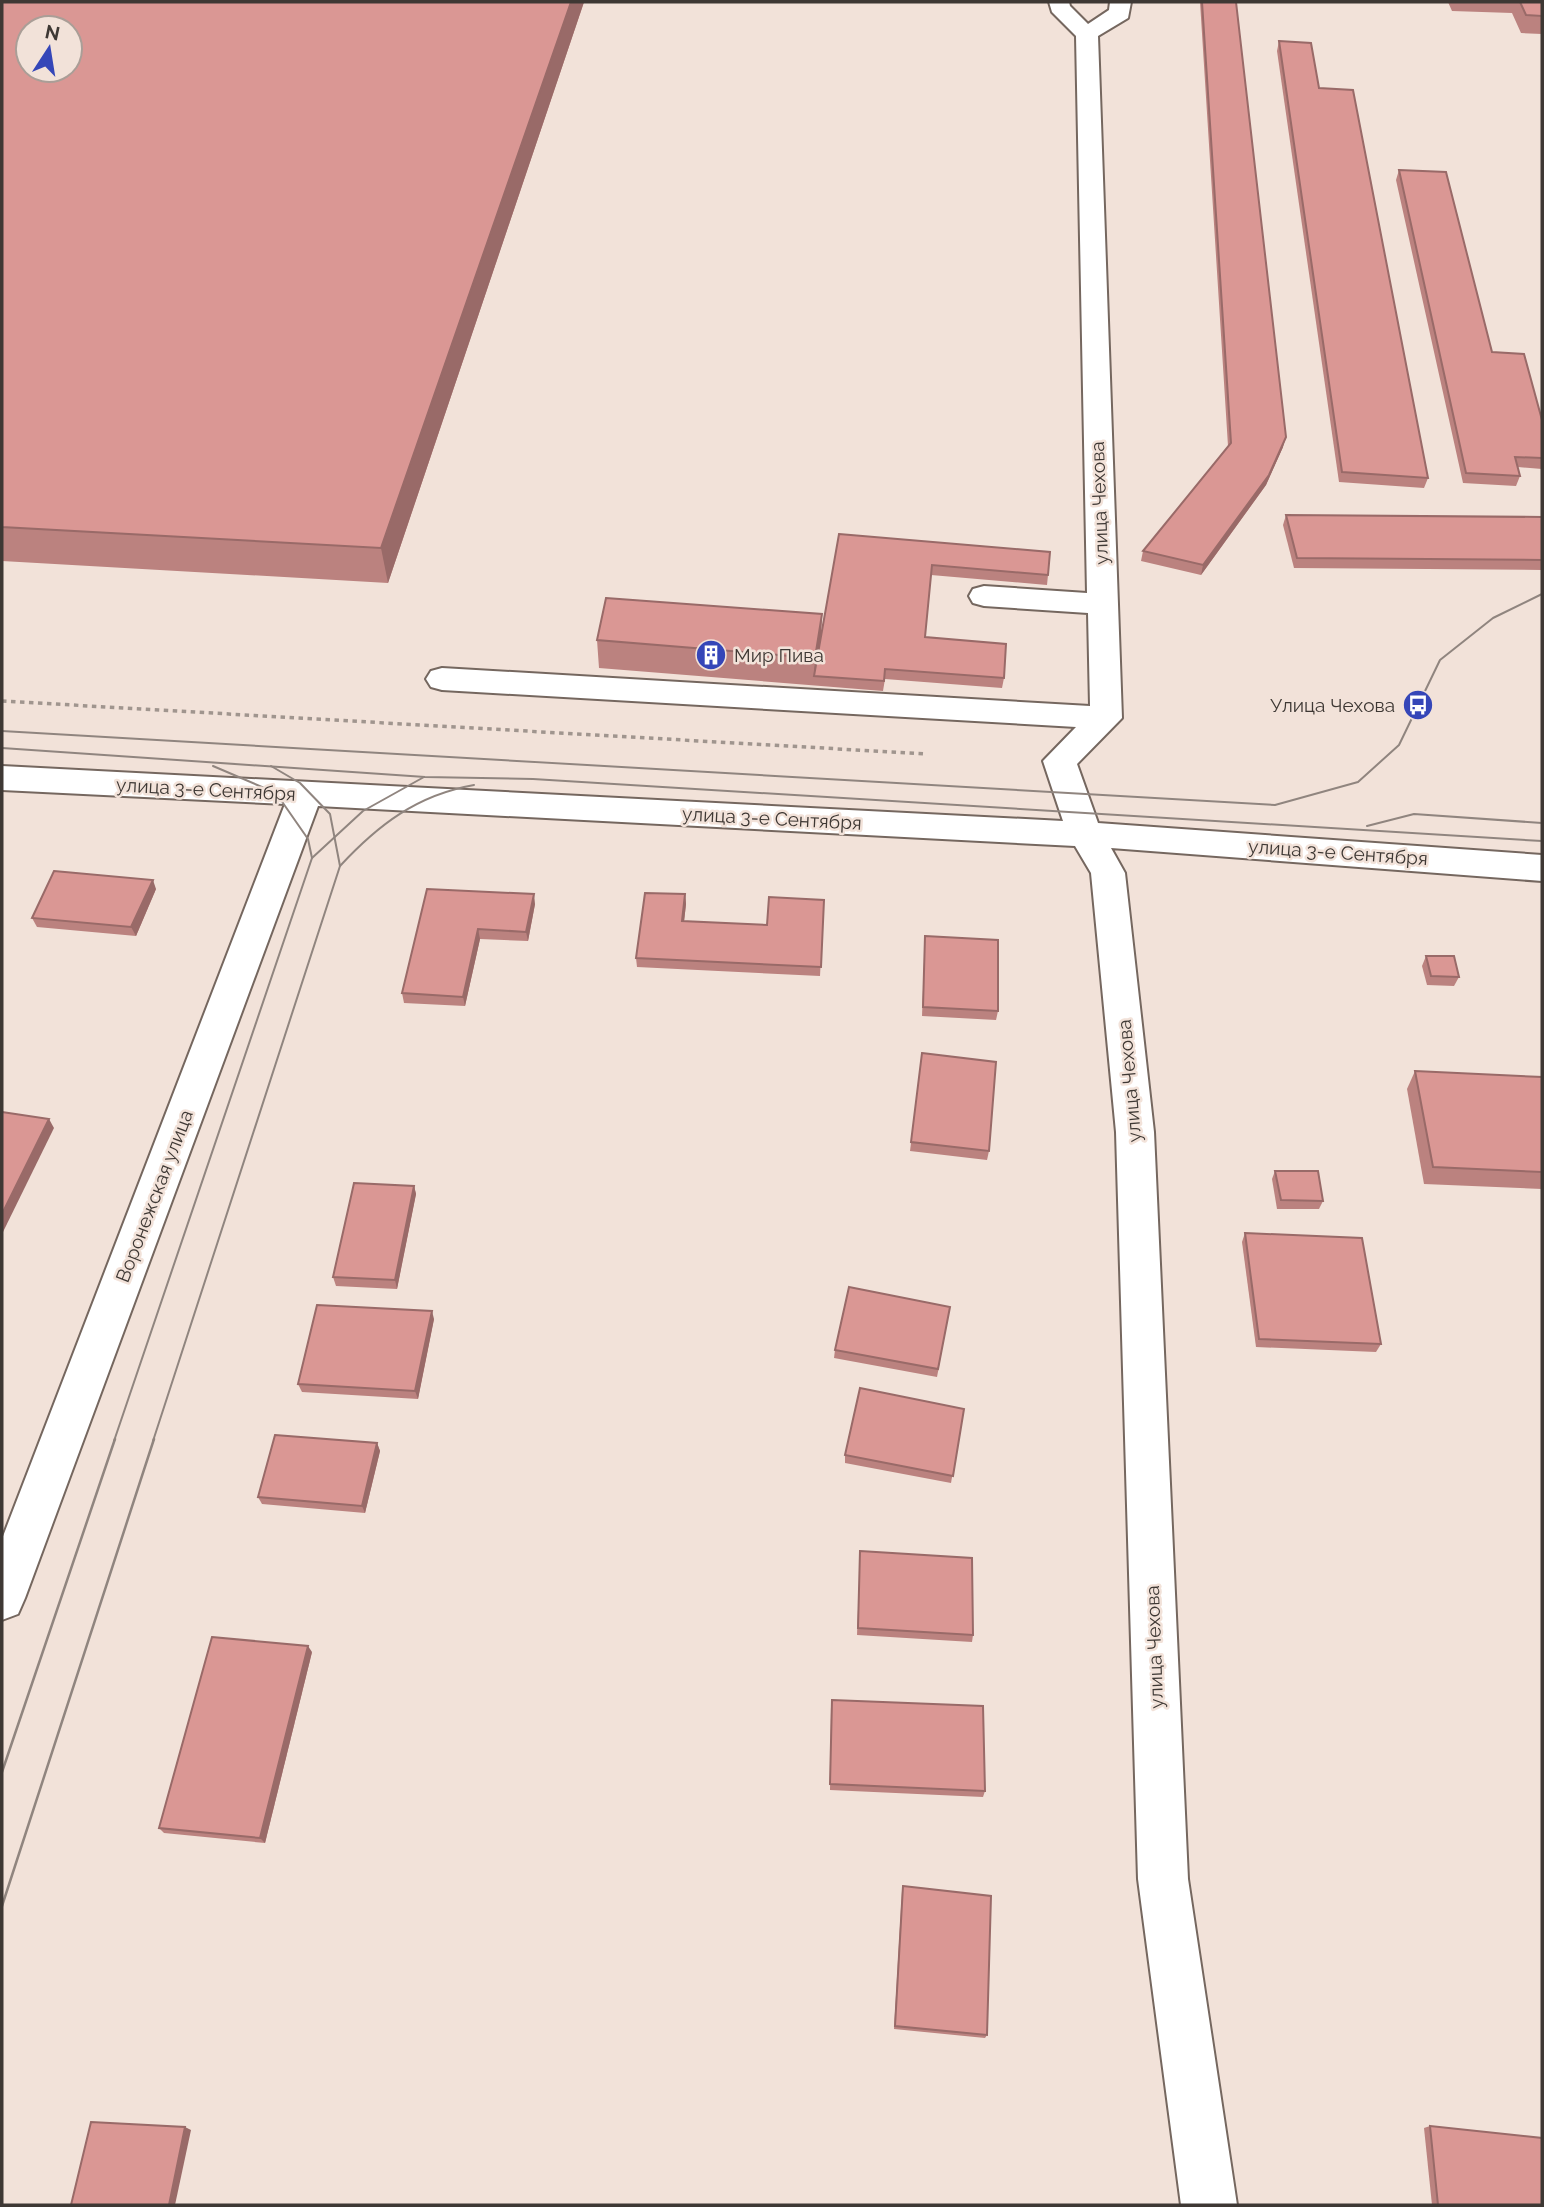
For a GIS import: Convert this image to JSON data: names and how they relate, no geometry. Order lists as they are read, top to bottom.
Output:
{
  "streets": {
    "street": ["улица Чехова", "улица 3-е Сентября", "Воронежская улица"]
  },
  "crossings": [
    ["улица Чехова", "улица 3-е Сентября"],
    ["улица 3-е Сентября", "Воронежская улица"]
  ],
  "places": {
    "building": ["Мир Пива"],
    "bus stop": ["Улица Чехова"]
  },
  "north": "top"
}
